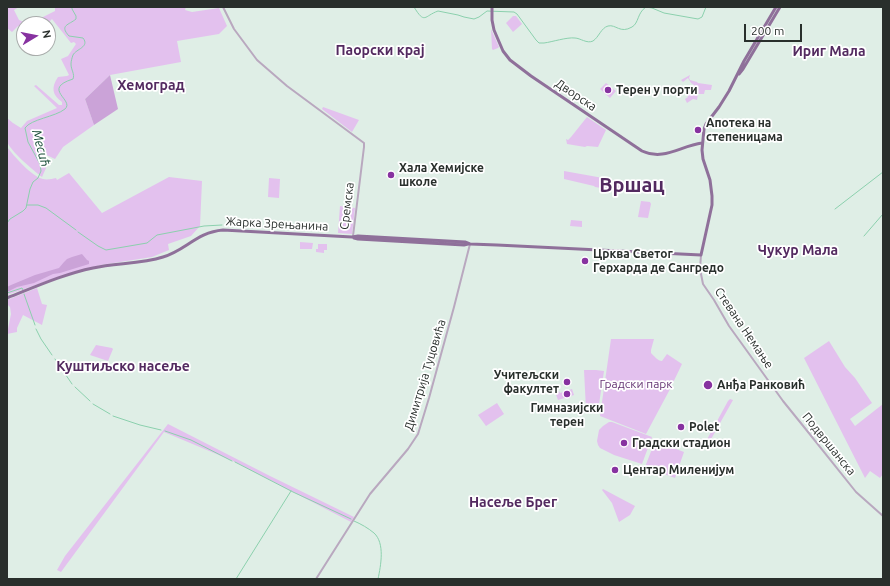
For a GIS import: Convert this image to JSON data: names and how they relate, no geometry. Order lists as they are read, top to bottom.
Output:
{
  "streets": {
    "main road": ["Дворска", "Жарка Зрењанина", "Стевана Немање"],
    "street": ["Сремска", "Димитрија Туцовића", "Подвршанска"]
  },
  "crossings": [
    ["Дворска", "Стевана Немање"],
    ["Сремска", "Жарка Зрењанина"],
    ["Жарка Зрењанина", "Стевана Немање"],
    ["Жарка Зрењанина", "Димитрија Туцовића"],
    ["Стевана Немање", "Подвршанска"]
  ],
  "districts": [
    "Паорски крај",
    "Ириг Мала",
    "Хемоград",
    "Вршац",
    "Чукур Мала",
    "Куштиљско насеље",
    "Насеље Брег"
  ],
  "water": ["Месић"],
  "parks": ["Градски парк"],
  "places": [
    "Терен у порти",
    "Апотека на степеницама",
    "Хала Хемијске школе",
    "Црква Светог Герхарда де Сангредо",
    "Учитељски факултет",
    "Анђа Ранковић",
    "Гимназијски терен",
    "Polet",
    "Градски стадион",
    "Центар Миленијум"
  ],
  "scale_bar": "200 m",
  "north": "right"
}
